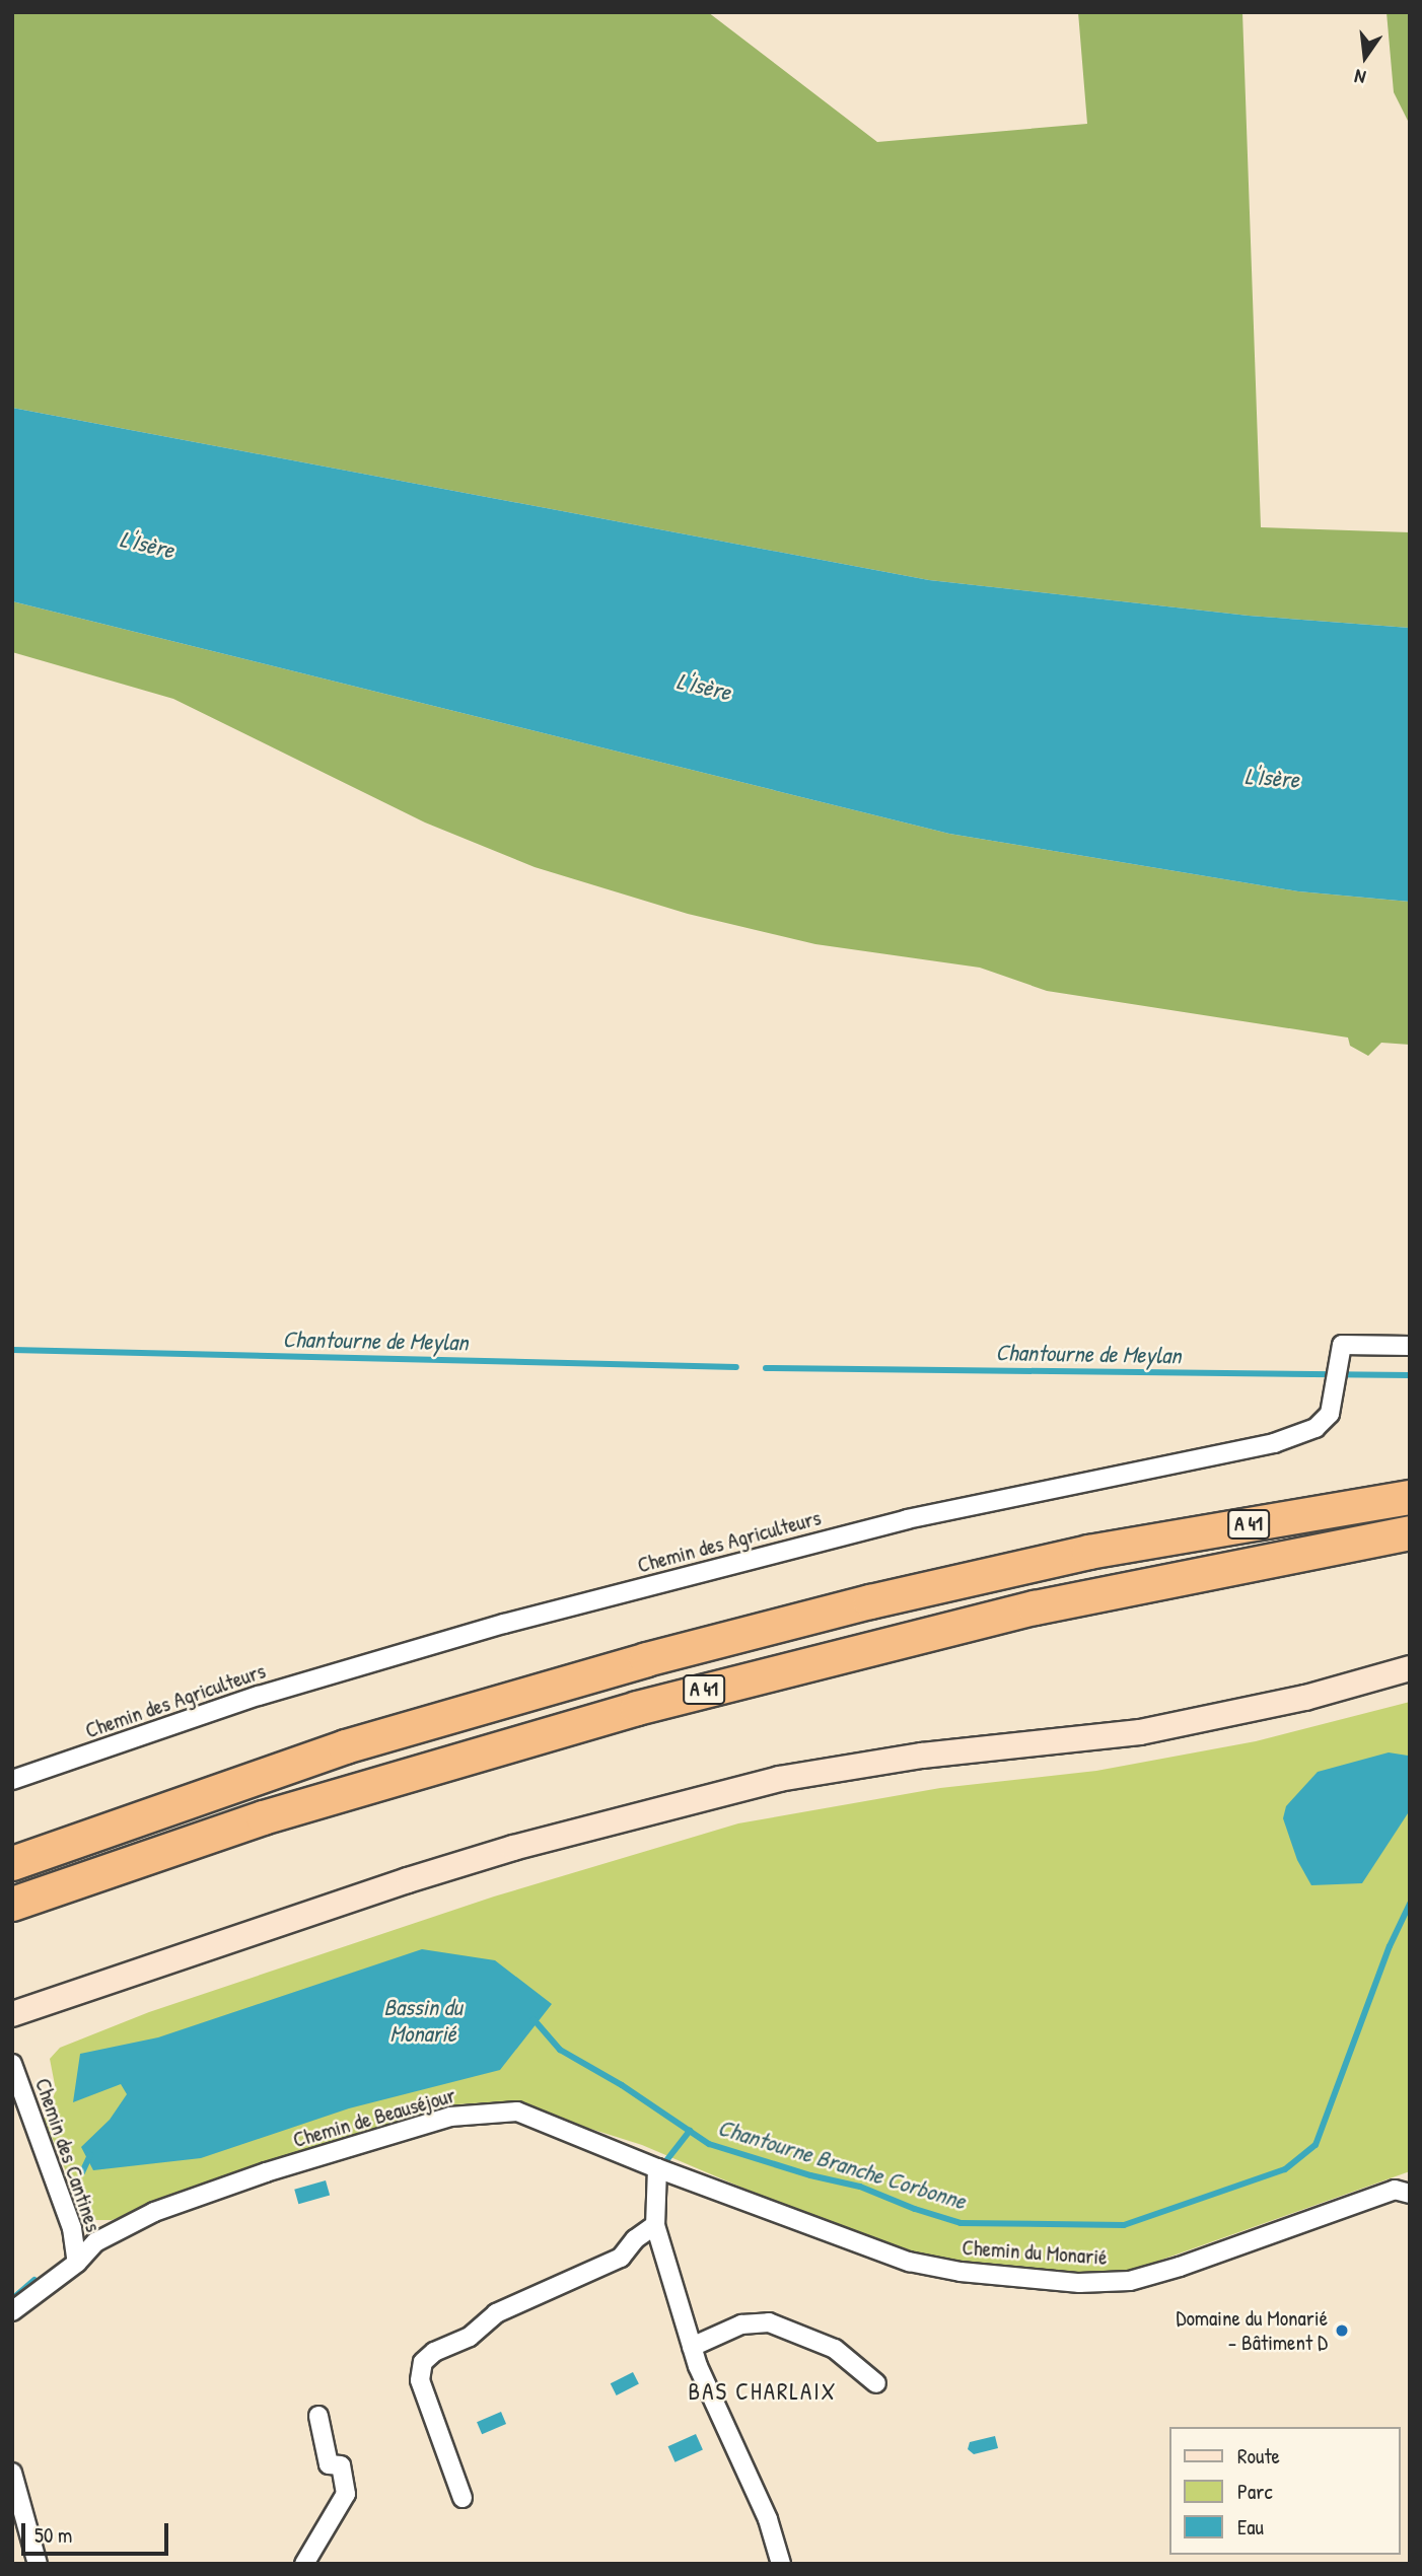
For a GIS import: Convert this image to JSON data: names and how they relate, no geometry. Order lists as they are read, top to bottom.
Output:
{
  "streets": {
    "highway": ["A 41"],
    "street": [
      "Chemin des Agriculteurs",
      "Chemin de Beauséjour",
      "Chemin des Cantines",
      "Chemin du Monarié"
    ]
  },
  "crossings": [
    ["Chemin de Beauséjour", "Chemin des Cantines"],
    ["Chemin de Beauséjour", "Chemin du Monarié"]
  ],
  "districts": ["BAS CHARLAIX"],
  "water": [
    "L'Isère",
    "Chantourne de Meylan",
    "Bassin du Monarié",
    "Chantourne Branche Corbonne"
  ],
  "places": ["Domaine du Monarié - Bâtiment D"],
  "legend": ["Route", "Parc", "Eau"],
  "scale_bar": "50 m",
  "north": "bottom"
}
